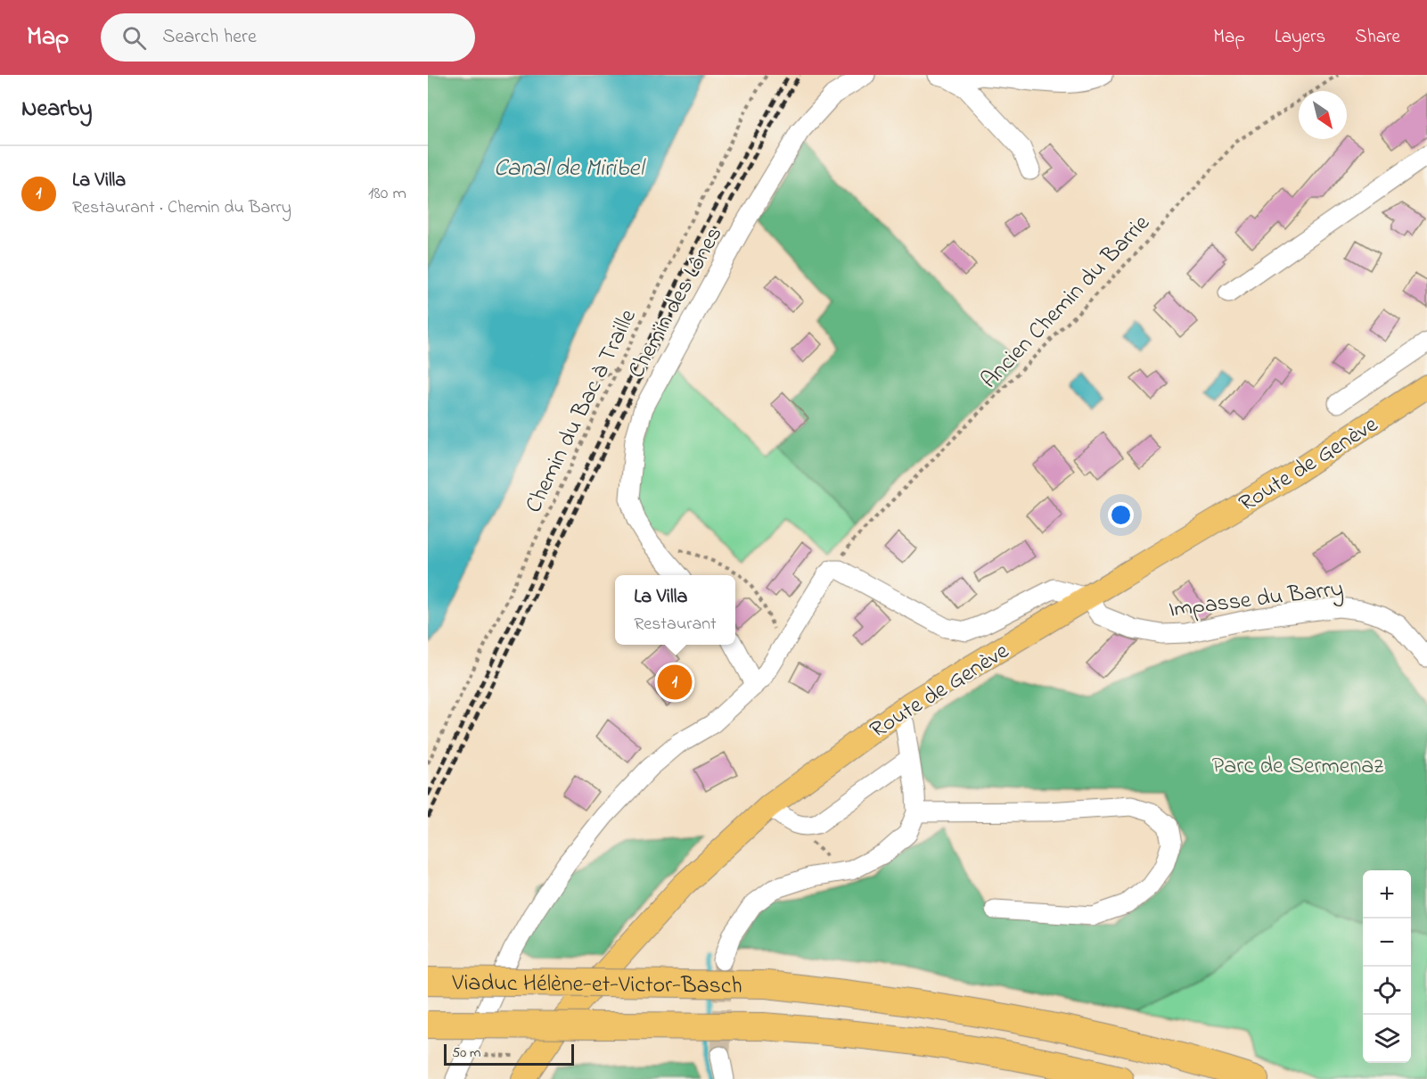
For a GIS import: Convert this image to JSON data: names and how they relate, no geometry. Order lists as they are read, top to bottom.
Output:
{
  "streets": {
    "highway": ["Viaduc Hélène-et-Victor-Basch"],
    "main road": ["Route de Genève"],
    "street": ["Chemin des Lônes", "Impasse du Barry"],
    "path": ["Ancien Chemin du Barrie", "Chemin du Bac à Traille"]
  },
  "crossings": [
    ["Route de Genève", "Impasse du Barry"]
  ],
  "water": ["Canal de Miribel"],
  "parks": ["Parc de Sermenaz"],
  "scale_bar": "50 m",
  "north": "bottom right",
  "page": {
    "header": "Map",
    "search": "Search here",
    "nav": ["Map", "Layers", "Share"],
    "heading": "Nearby",
    "list": [
      {
        "mark": "1",
        "name": "La Villa",
        "note": "Restaurant · Chemin du Barry",
        "value": "180 m"
      }
    ],
    "popup": ["La Villa", "Restaurant"],
    "pins": "1",
    "map_buttons": ["+", "−"],
    "scale": "50 m"
  }
}
